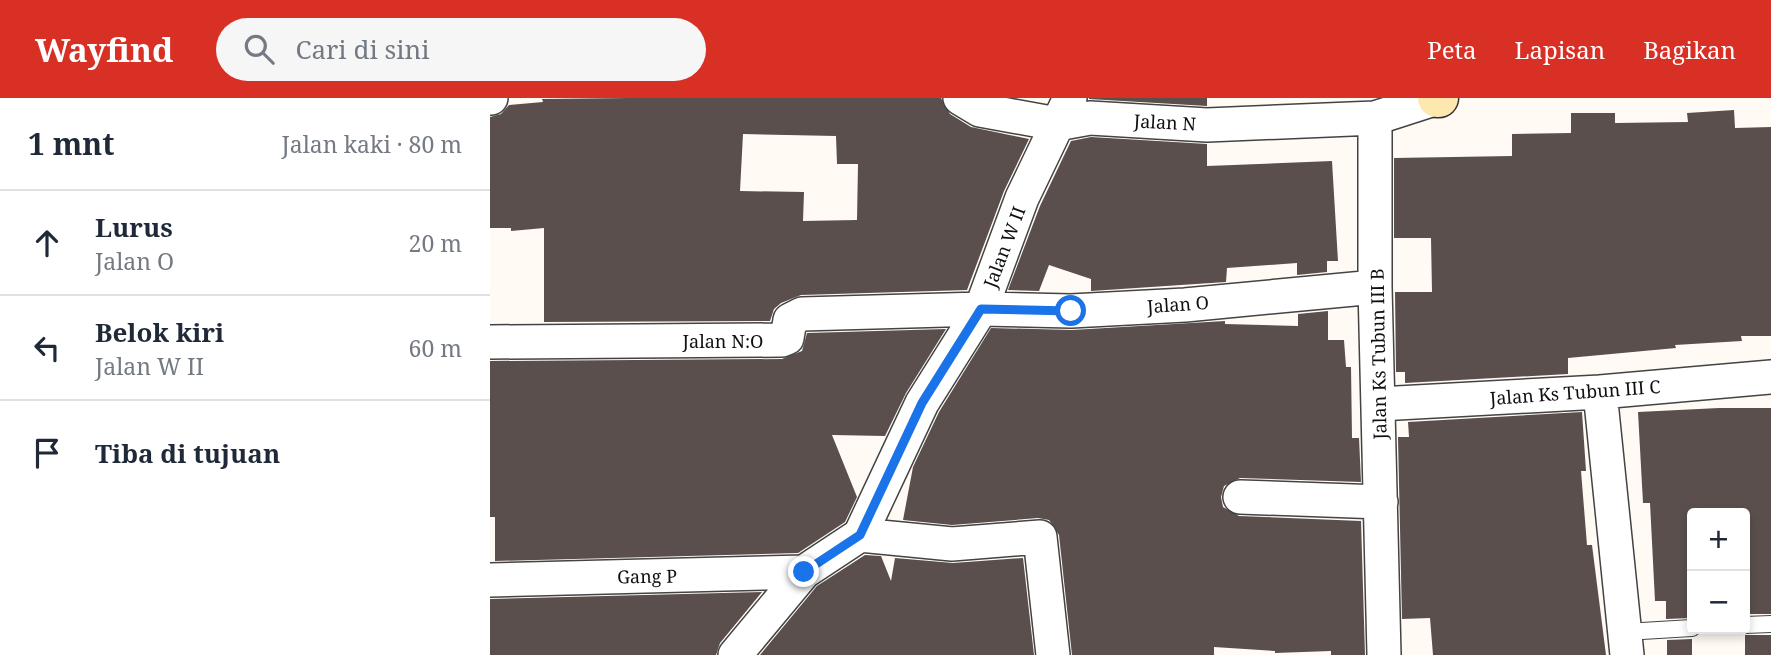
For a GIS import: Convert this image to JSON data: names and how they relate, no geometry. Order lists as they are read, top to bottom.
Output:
{
  "streets": {
    "street": [
      "Jalan N",
      "Jalan W II",
      "Jalan O",
      "Jalan N:O",
      "Jalan Ks Tubun III B",
      "Jalan Ks Tubun III C",
      "Gang P"
    ]
  },
  "crossings": [
    ["Jalan N", "Jalan W II"],
    ["Jalan N", "Jalan Ks Tubun III B"],
    ["Jalan W II", "Jalan O"],
    ["Jalan W II", "Jalan N:O"],
    ["Jalan O", "Jalan N:O"],
    ["Jalan O", "Jalan Ks Tubun III B"],
    ["Jalan Ks Tubun III B", "Jalan Ks Tubun III C"]
  ],
  "page": {
    "header": "Wayfind",
    "search": "Cari di sini",
    "nav": ["Peta", "Lapisan", "Bagikan"],
    "heading": ["1 mnt", "Jalan kaki · 80 m"],
    "list": [
      ["Lurus", "Jalan O", "20 m"],
      ["Belok kiri", "Jalan W II", "60 m"],
      "Tiba di tujuan"
    ],
    "map_buttons": ["+", "−"]
  }
}
